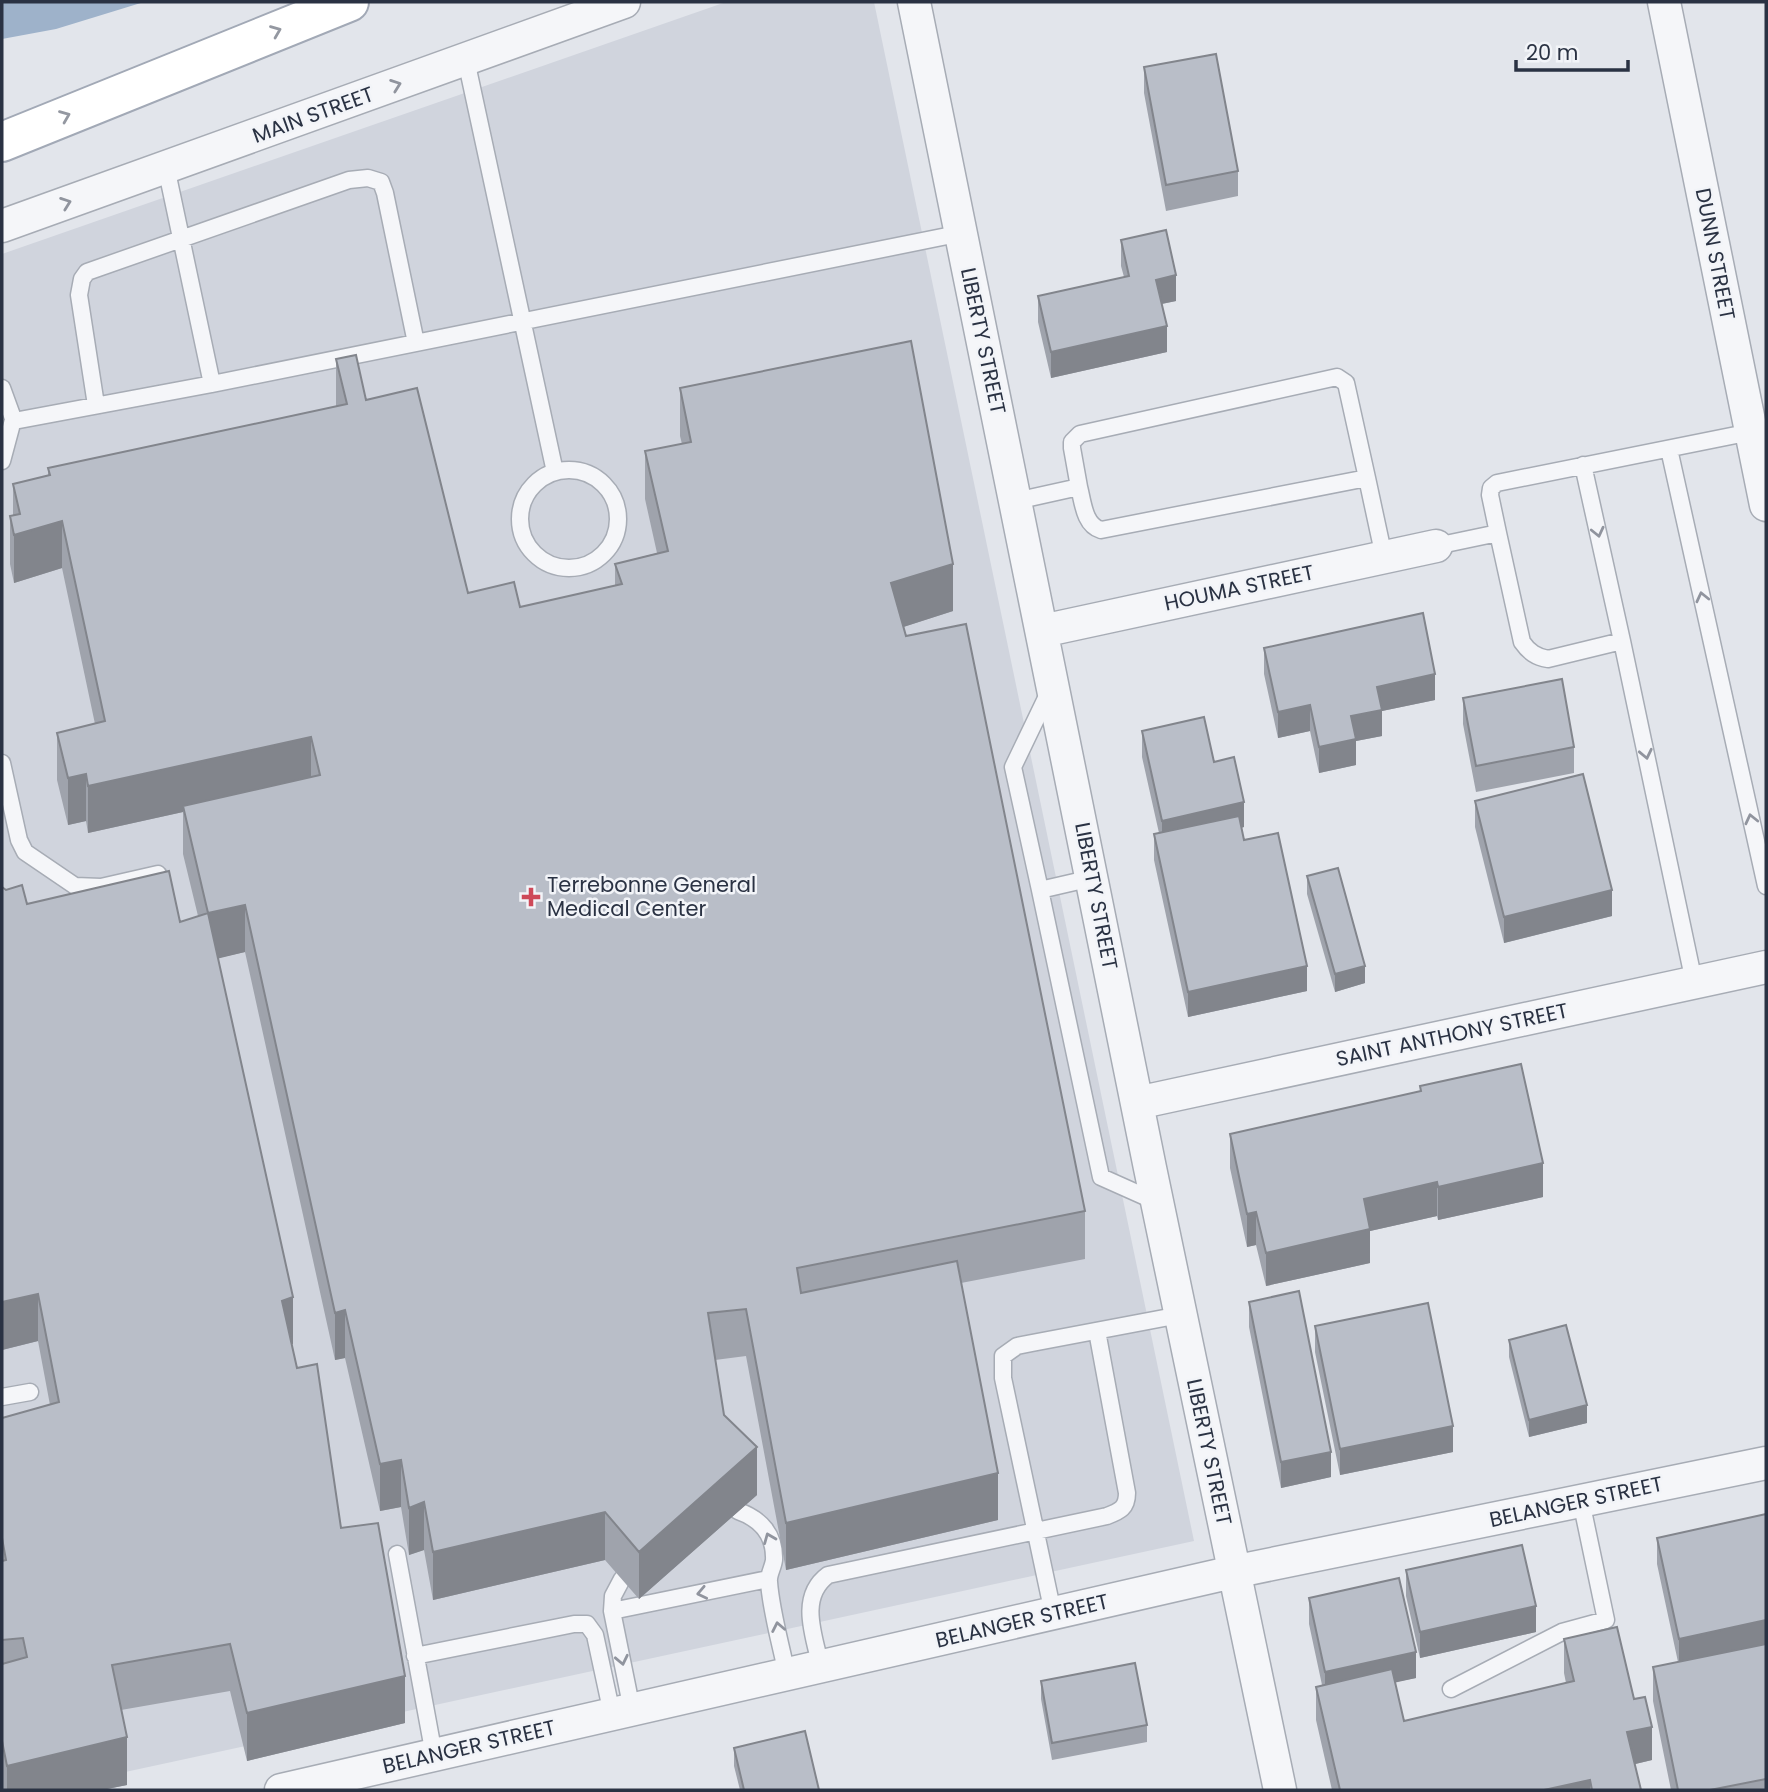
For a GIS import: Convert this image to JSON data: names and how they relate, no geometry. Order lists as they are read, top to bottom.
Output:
{
  "streets": {
    "street": [
      "MAIN STREET",
      "DUNN STREET",
      "LIBERTY STREET",
      "HOUMA STREET",
      "SAINT ANTHONY STREET",
      "BELANGER STREET"
    ]
  },
  "crossings": [
    ["LIBERTY STREET", "HOUMA STREET"],
    ["LIBERTY STREET", "SAINT ANTHONY STREET"],
    ["LIBERTY STREET", "BELANGER STREET"]
  ],
  "one_way": ["MAIN STREET"],
  "places": {
    "health": ["Terrebonne General Medical Center"]
  },
  "scale_bar": "20 m"
}
